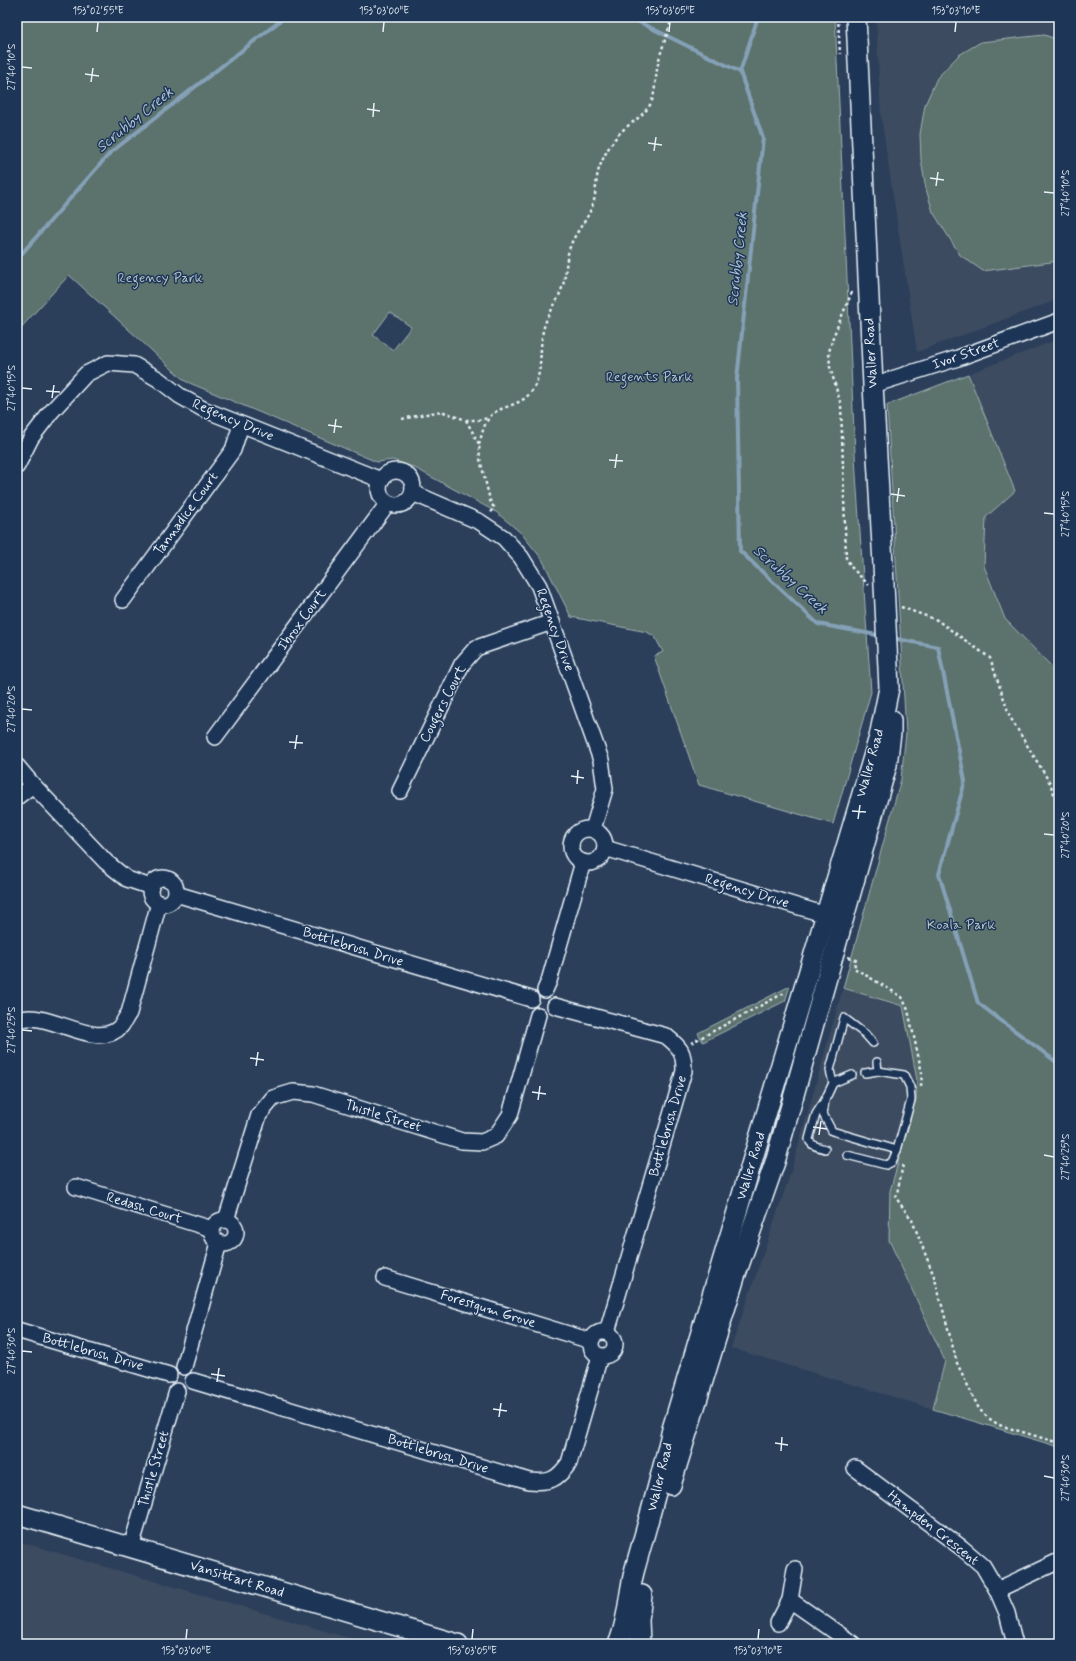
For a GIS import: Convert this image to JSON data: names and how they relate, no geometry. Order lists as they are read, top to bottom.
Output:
{
  "streets": {
    "street": [
      "Waller Road",
      "Ivor Street",
      "Regency Drive",
      "Tannadice Court",
      "Ibrox Court",
      "Cougers Court",
      "Bottlebrush Drive",
      "Thistle Street",
      "Redash Court",
      "Forestgum Grove",
      "Hampden Crescent",
      "Vansittart Road"
    ]
  },
  "crossings": [
    ["Waller Road", "Ivor Street"],
    ["Waller Road", "Regency Drive"],
    ["Regency Drive", "Tannadice Court"],
    ["Regency Drive", "Ibrox Court"],
    ["Regency Drive", "Cougers Court"],
    ["Bottlebrush Drive", "Thistle Street"],
    ["Bottlebrush Drive", "Forestgum Grove"],
    ["Thistle Street", "Redash Court"],
    ["Thistle Street", "Vansittart Road"]
  ],
  "water": ["Scrubby Creek"],
  "parks": ["Regency Park", "Regents Park", "Koala Park"],
  "coordinates": [
    "153°02'55\"E",
    "153°03'00\"E",
    "153°03'05\"E",
    "153°03'10\"E",
    "27°40'10\"S",
    "27°40'15\"S",
    "27°40'20\"S",
    "27°40'25\"S",
    "27°40'30\"S"
  ]
}
